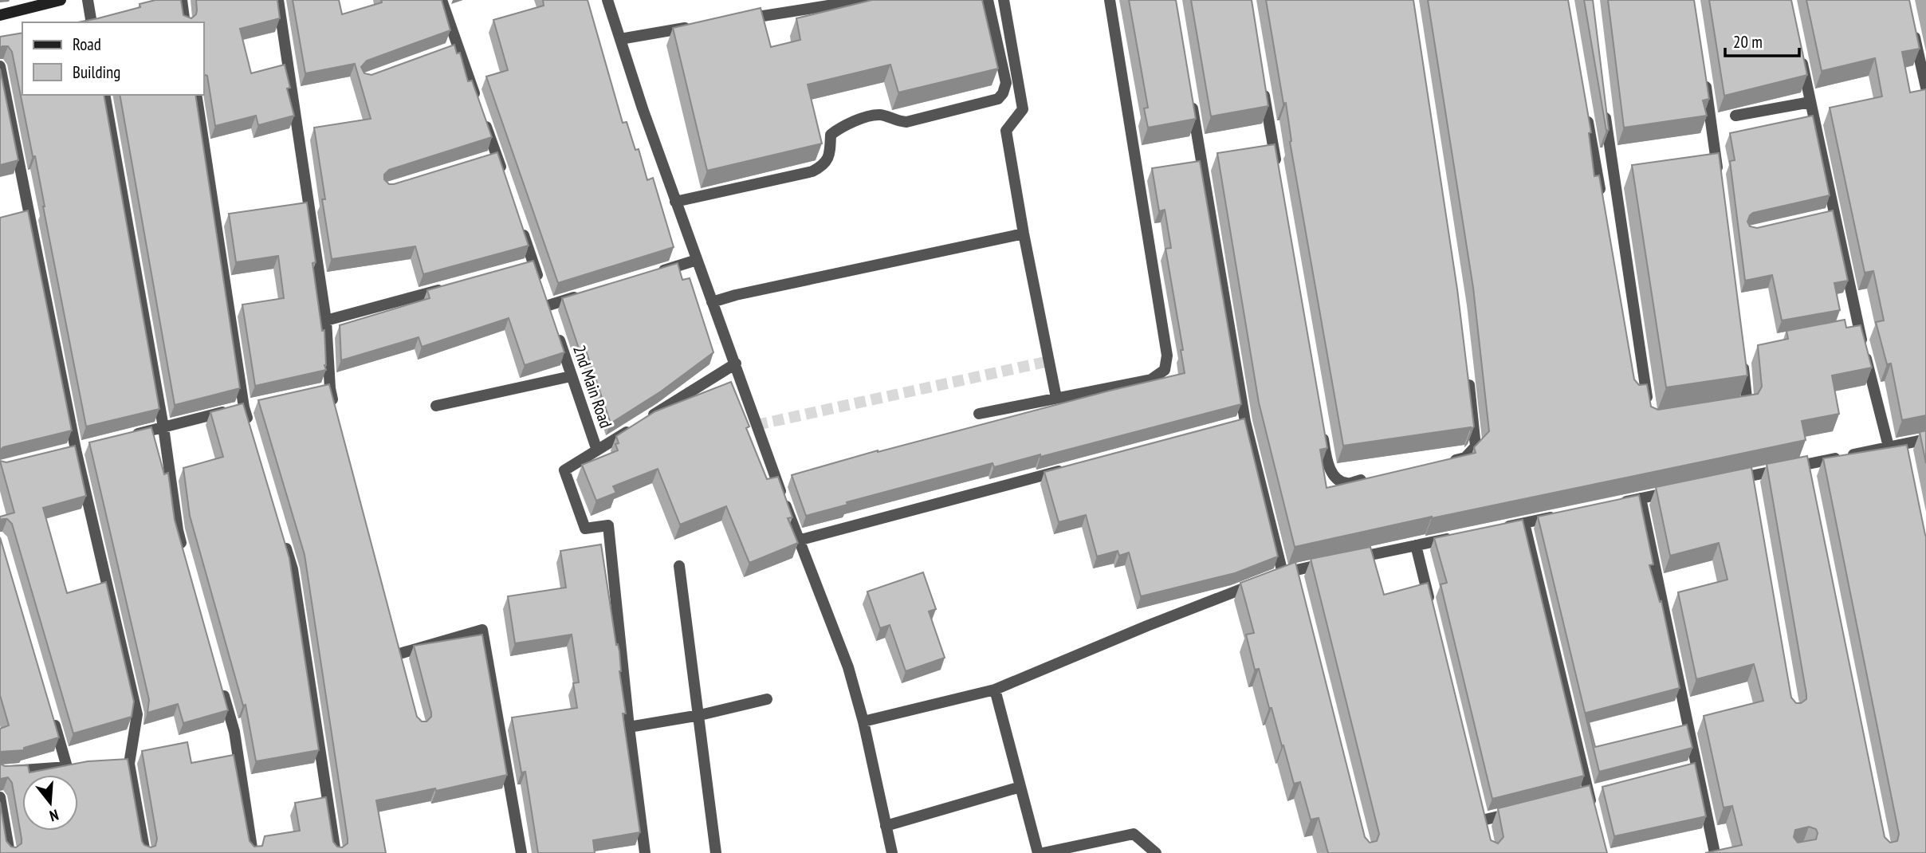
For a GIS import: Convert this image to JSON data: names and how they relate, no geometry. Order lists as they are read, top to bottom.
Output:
{
  "streets": {
    "street": ["2nd Main Road"]
  },
  "legend": ["Road", "Building"],
  "scale_bar": "20 m",
  "north": "bottom"
}
